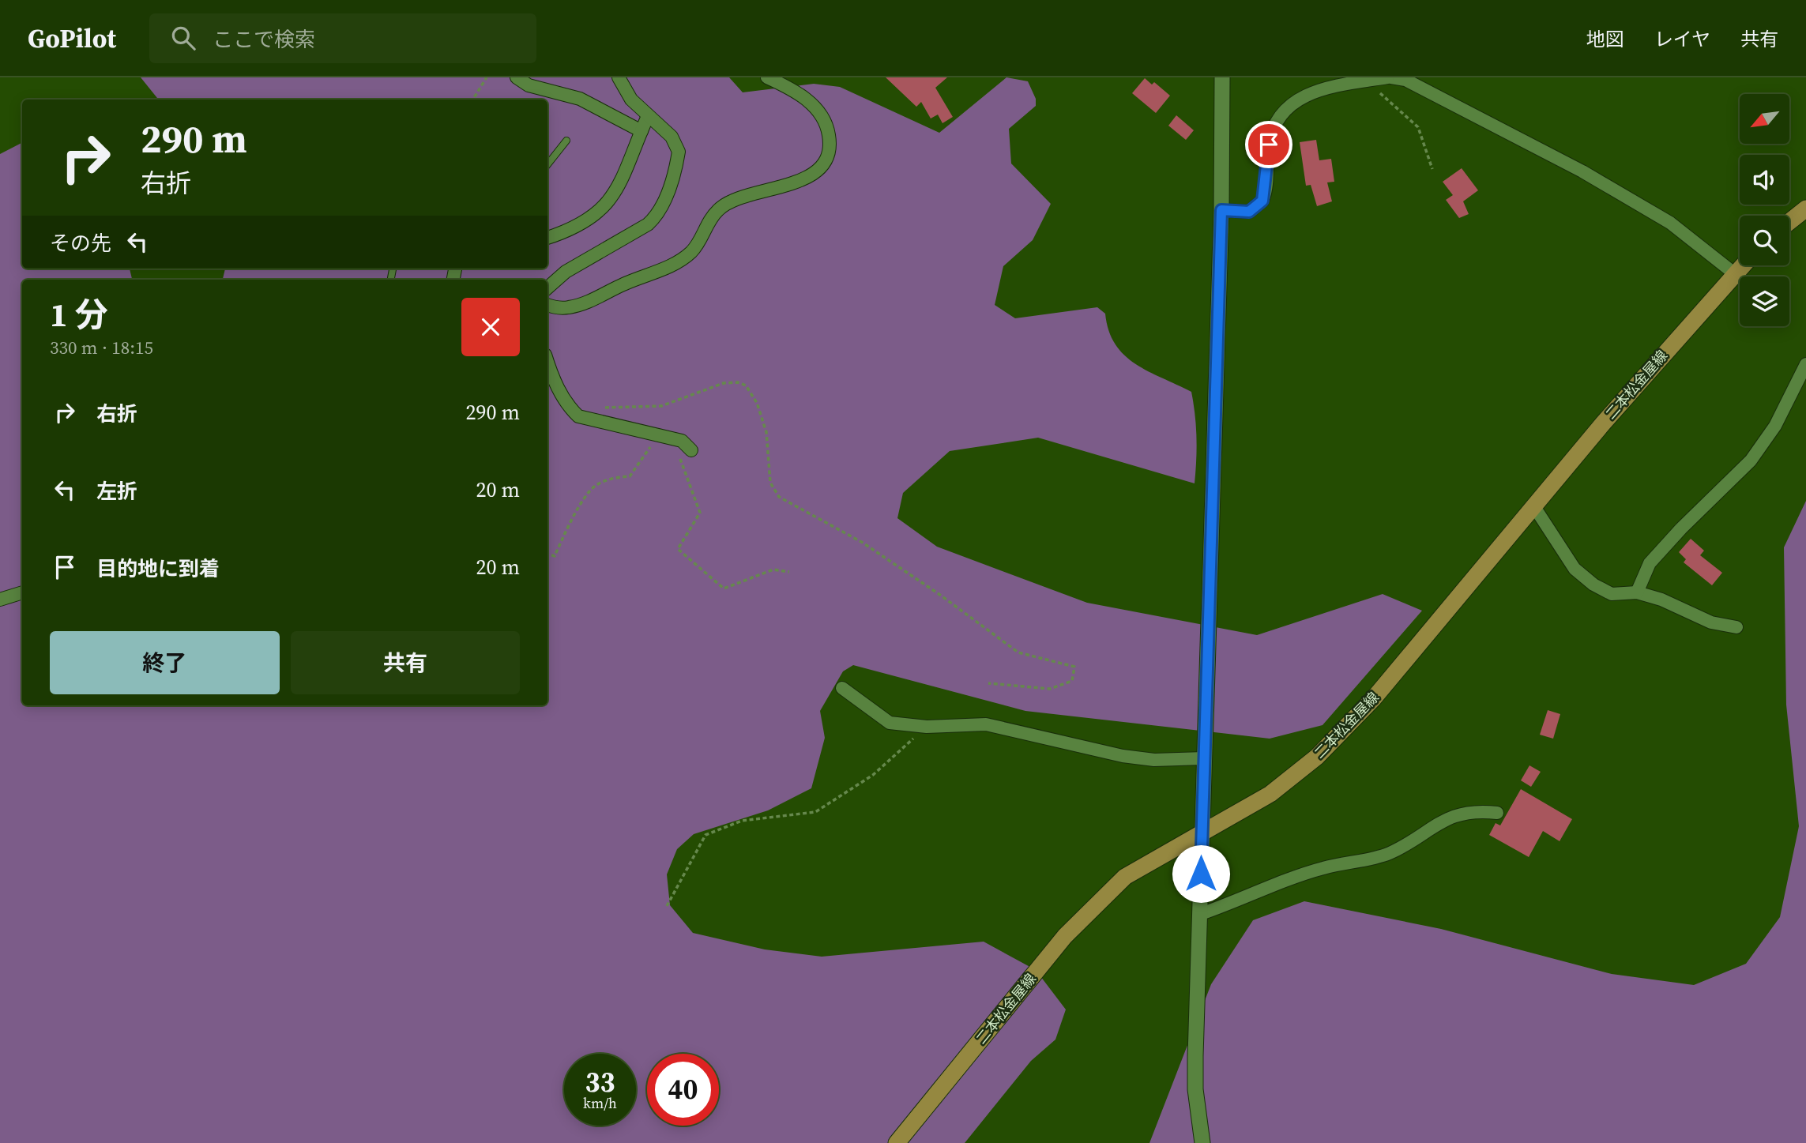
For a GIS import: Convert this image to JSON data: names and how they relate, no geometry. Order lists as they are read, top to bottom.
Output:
{
  "streets": {
    "main road": ["二本松金屋線"]
  },
  "north": "bottom left",
  "page": {
    "header": "GoPilot",
    "search": "ここで検索",
    "nav": ["地図", "レイヤ", "共有"],
    "turn": ["290 m", "右折"],
    "then": "その先",
    "heading": ["1 分", "330 m · 18:15"],
    "list": [
      {
        "name": "右折",
        "value": "290 m"
      },
      {
        "name": "左折",
        "value": "20 m"
      },
      {
        "name": "目的地に到着",
        "value": "20 m"
      }
    ],
    "buttons": ["終了", "共有"],
    "speed": "33 km/h",
    "limit": "40"
  }
}
